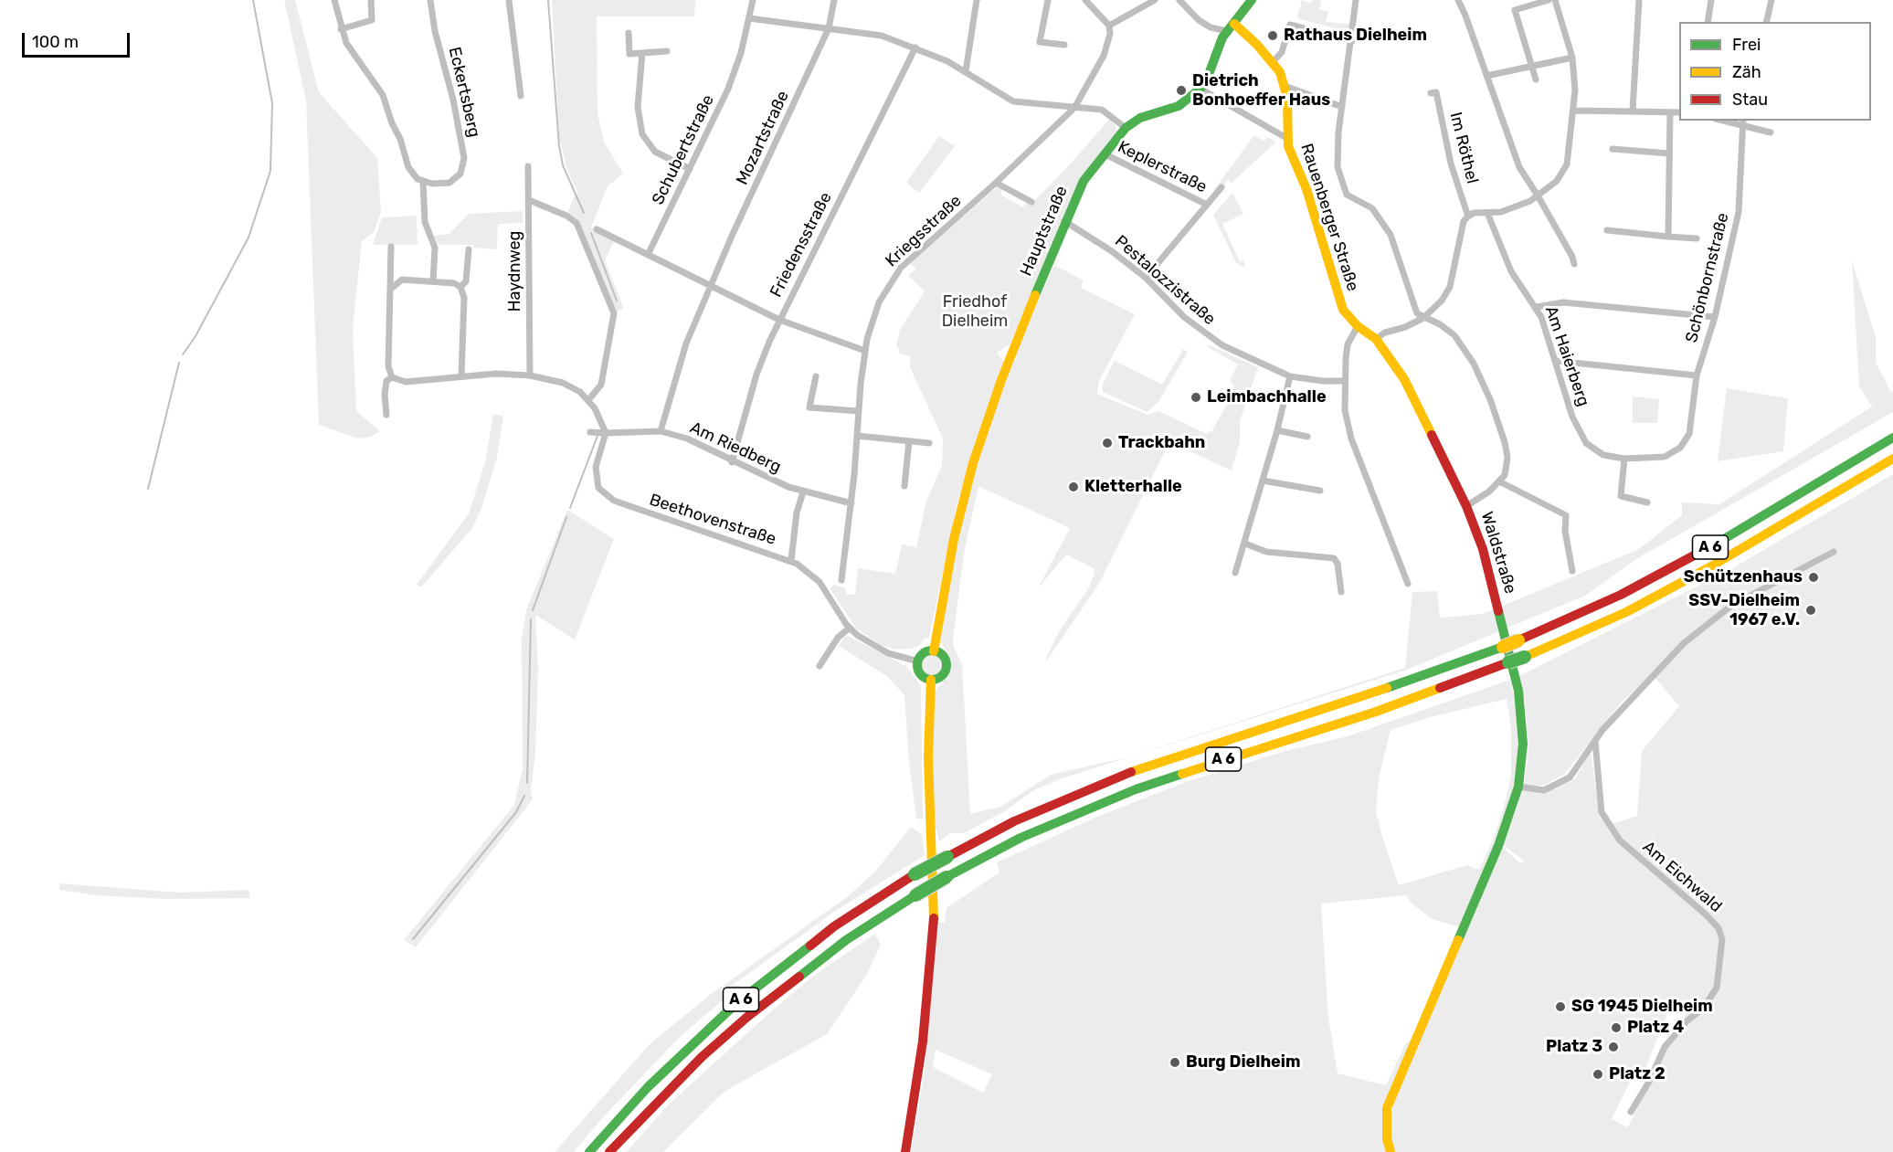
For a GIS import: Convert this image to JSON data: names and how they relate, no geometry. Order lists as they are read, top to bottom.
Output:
{
  "streets": {
    "main road": [
      "Rauenberger Straße",
      "Hauptstraße",
      "A 6",
      "Waldstraße"
    ],
    "street": [
      "Eckertsberg",
      "Mozartstraße",
      "Im Röthel",
      "Schubertstraße",
      "Keplerstraße",
      "Kriegsstraße",
      "Friedensstraße",
      "Haydnweg",
      "Schönbornstraße",
      "Pestalozzistraße",
      "Am Haierberg",
      "Am Riedberg",
      "Beethovenstraße",
      "Am Eichwald"
    ]
  },
  "crossings": [
    ["Mozartstraße", "Am Riedberg"],
    ["Keplerstraße", "Hauptstraße"],
    ["Keplerstraße", "Pestalozzistraße"],
    ["Rauenberger Straße", "Hauptstraße"],
    ["Rauenberger Straße", "Waldstraße"],
    ["Kriegsstraße", "Am Riedberg"],
    ["Hauptstraße", "Pestalozzistraße"],
    ["Hauptstraße", "Beethovenstraße"],
    ["Friedensstraße", "Am Riedberg"],
    ["Schönbornstraße", "Am Haierberg"],
    ["Am Riedberg", "Beethovenstraße"]
  ],
  "parks": ["Friedhof Dielheim"],
  "places": [
    "Rathaus Dielheim",
    "Dietrich Bonhoeffer Haus",
    "Leimbachhalle",
    "Trackbahn",
    "Kletterhalle",
    "Schützenhaus",
    "SSV-Dielheim 1967 e.V.",
    "SG 1945 Dielheim",
    "Platz 4",
    "Platz 3",
    "Burg Dielheim",
    "Platz 2"
  ],
  "legend": ["Frei", "Zäh", "Stau"],
  "scale_bar": "100 m"
}
